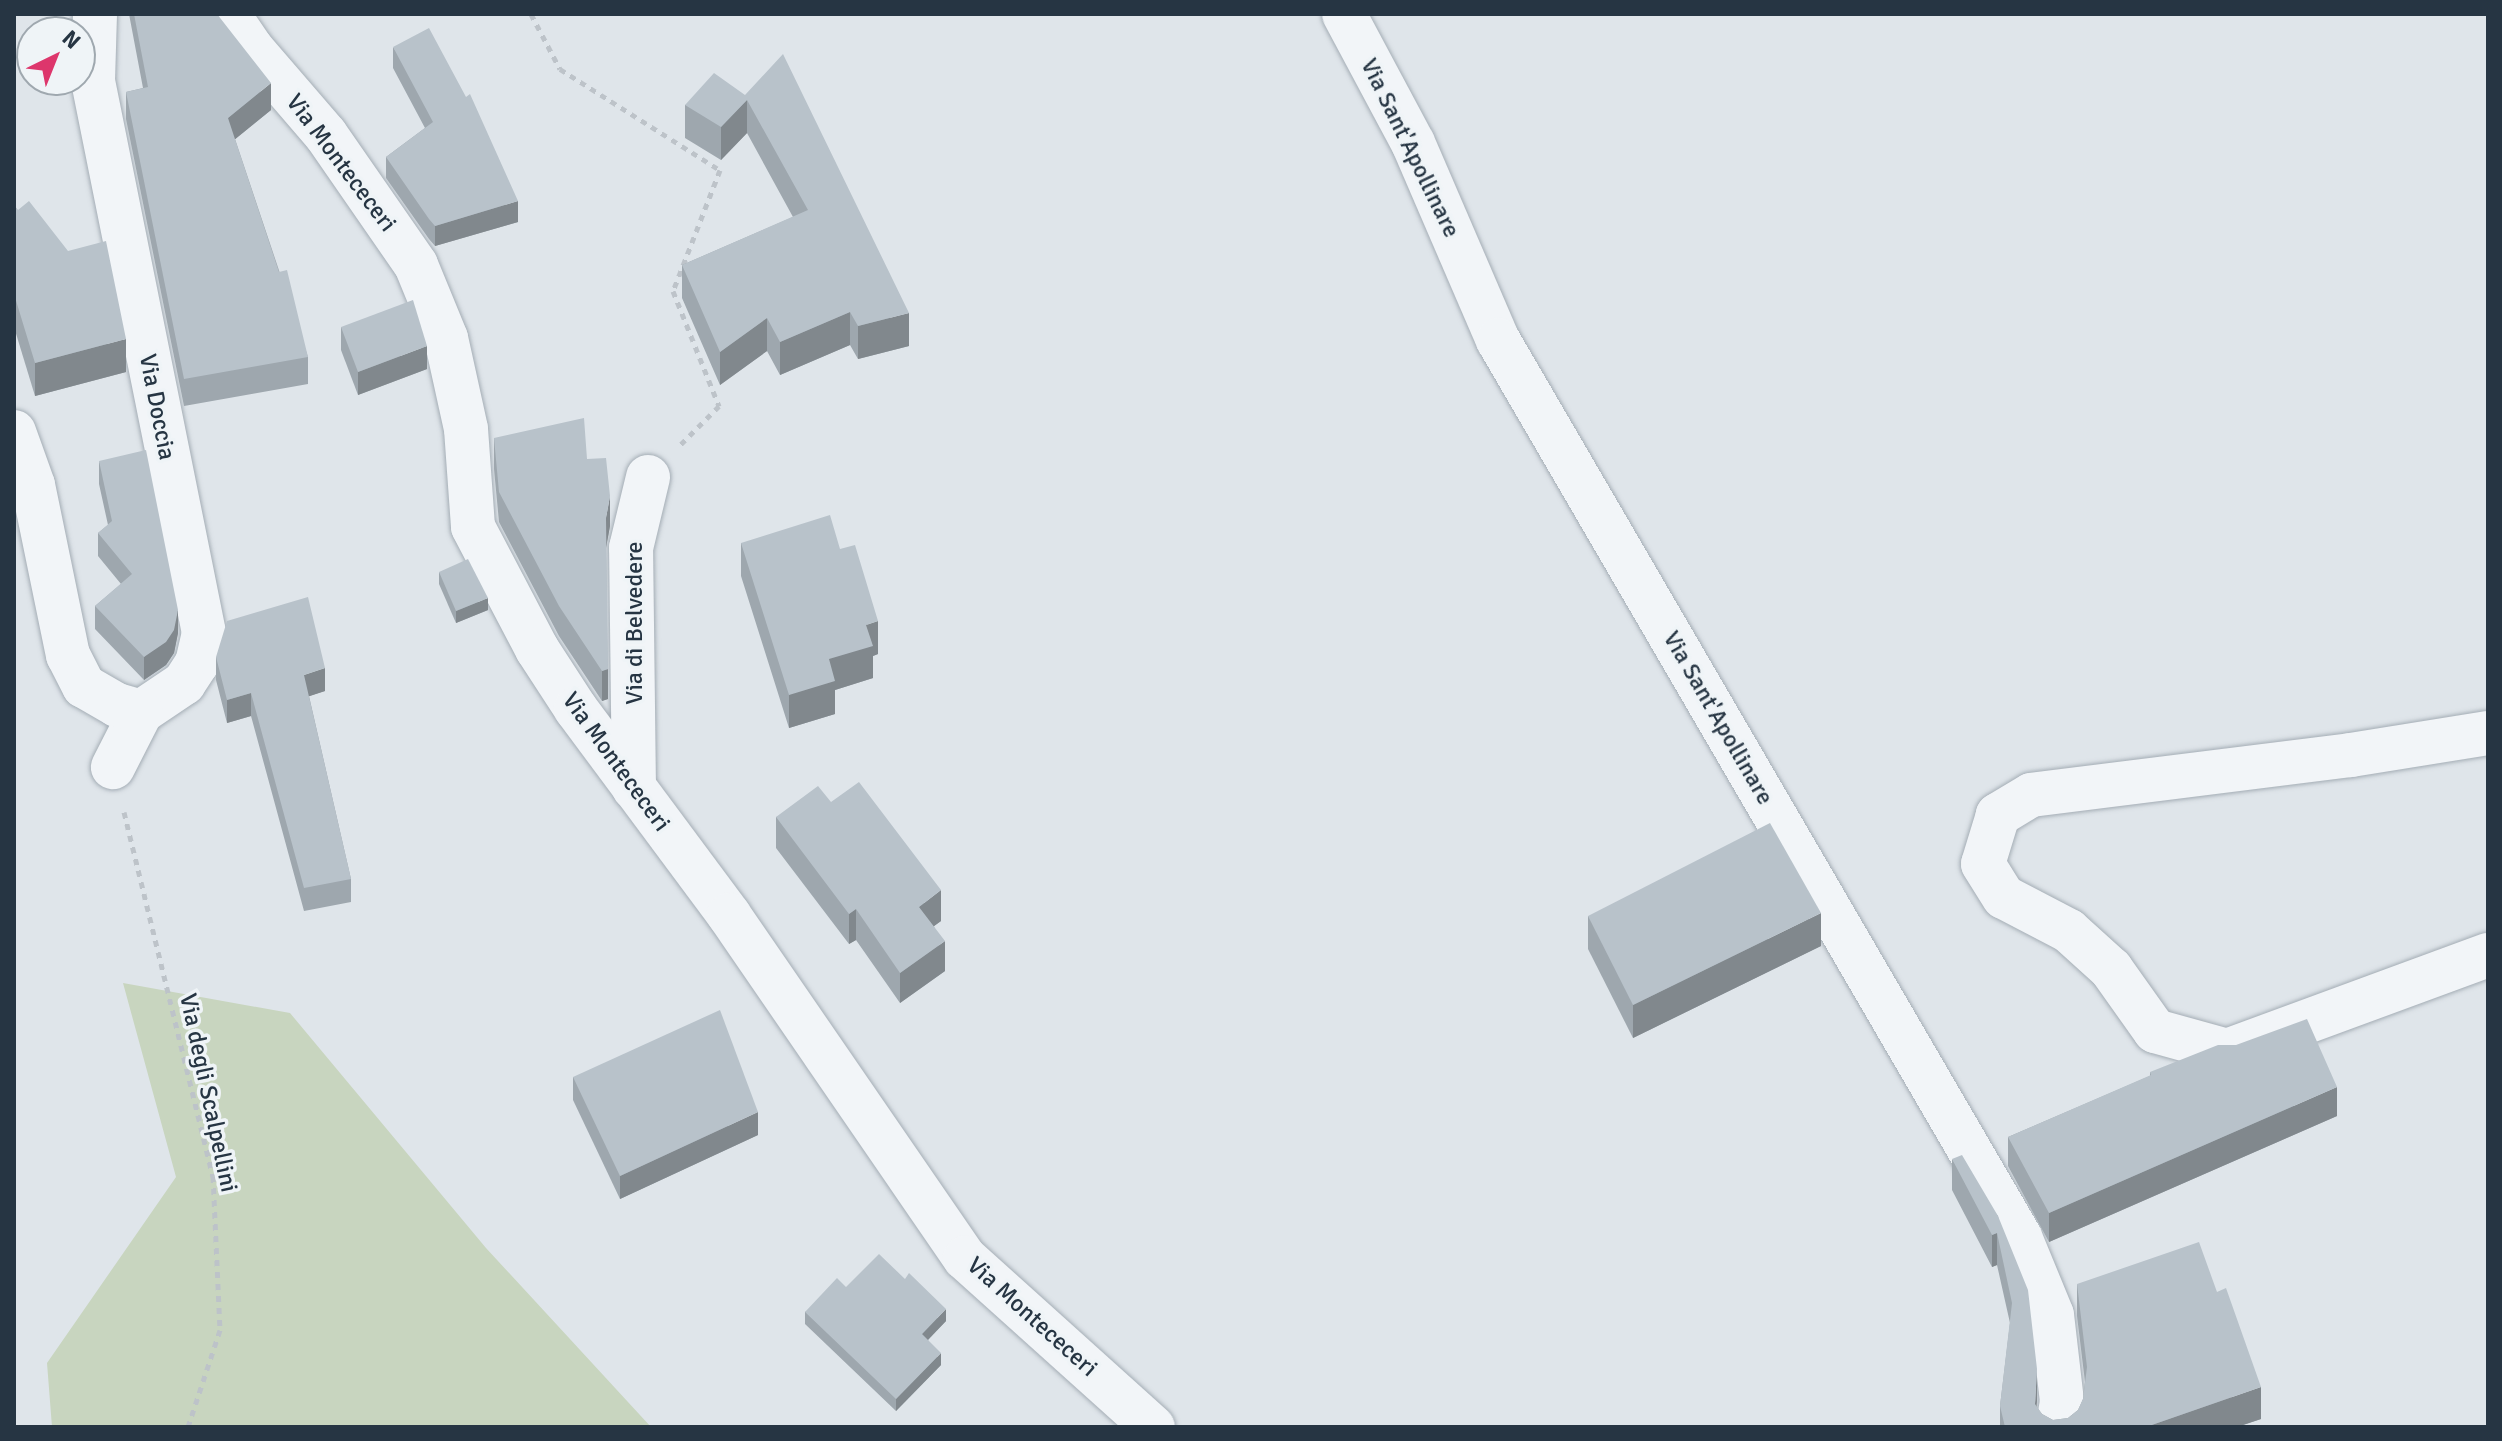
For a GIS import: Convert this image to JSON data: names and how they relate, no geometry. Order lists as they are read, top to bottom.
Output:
{
  "streets": {
    "street": [
      "Via Sant'Apollinare",
      "Via Montececeri",
      "Via Doccia",
      "Via di Belvedere"
    ],
    "path": ["Via degli Scalpellini"]
  },
  "crossings": [
    ["Via Montececeri", "Via di Belvedere"],
    ["Via Doccia", "Via degli Scalpellini"]
  ],
  "north": "top right"
}
